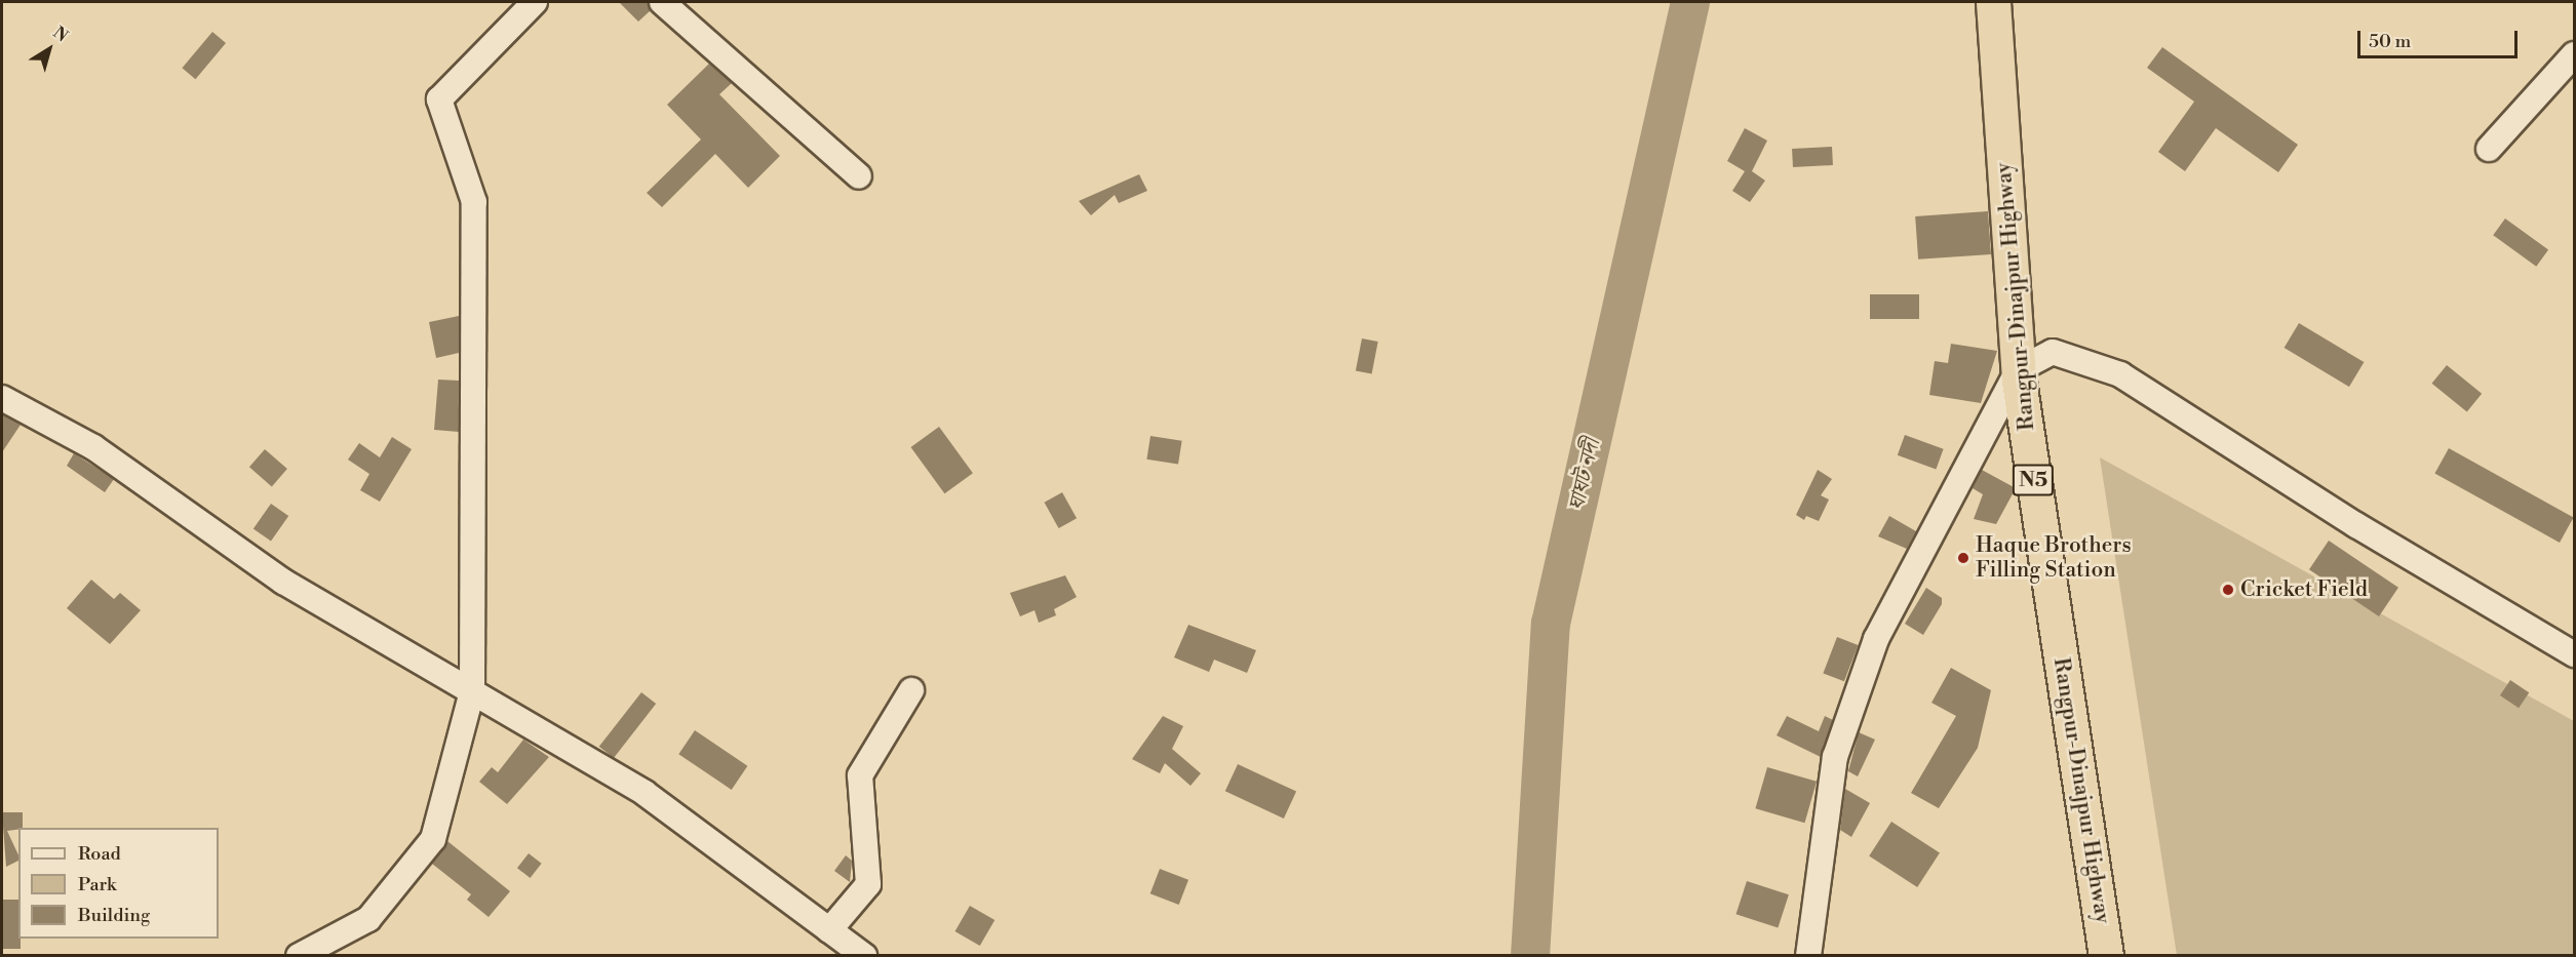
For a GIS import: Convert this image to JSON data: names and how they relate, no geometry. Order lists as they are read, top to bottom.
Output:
{
  "streets": {
    "highway": ["Rangpur-Dinajpur Highway", "N5"]
  },
  "water": ["ঘাঘট নদী"],
  "places": ["Haque Brothers Filling Station", "Cricket Field"],
  "legend": ["Road", "Park", "Building"],
  "scale_bar": "50 m",
  "north": "top right"
}
